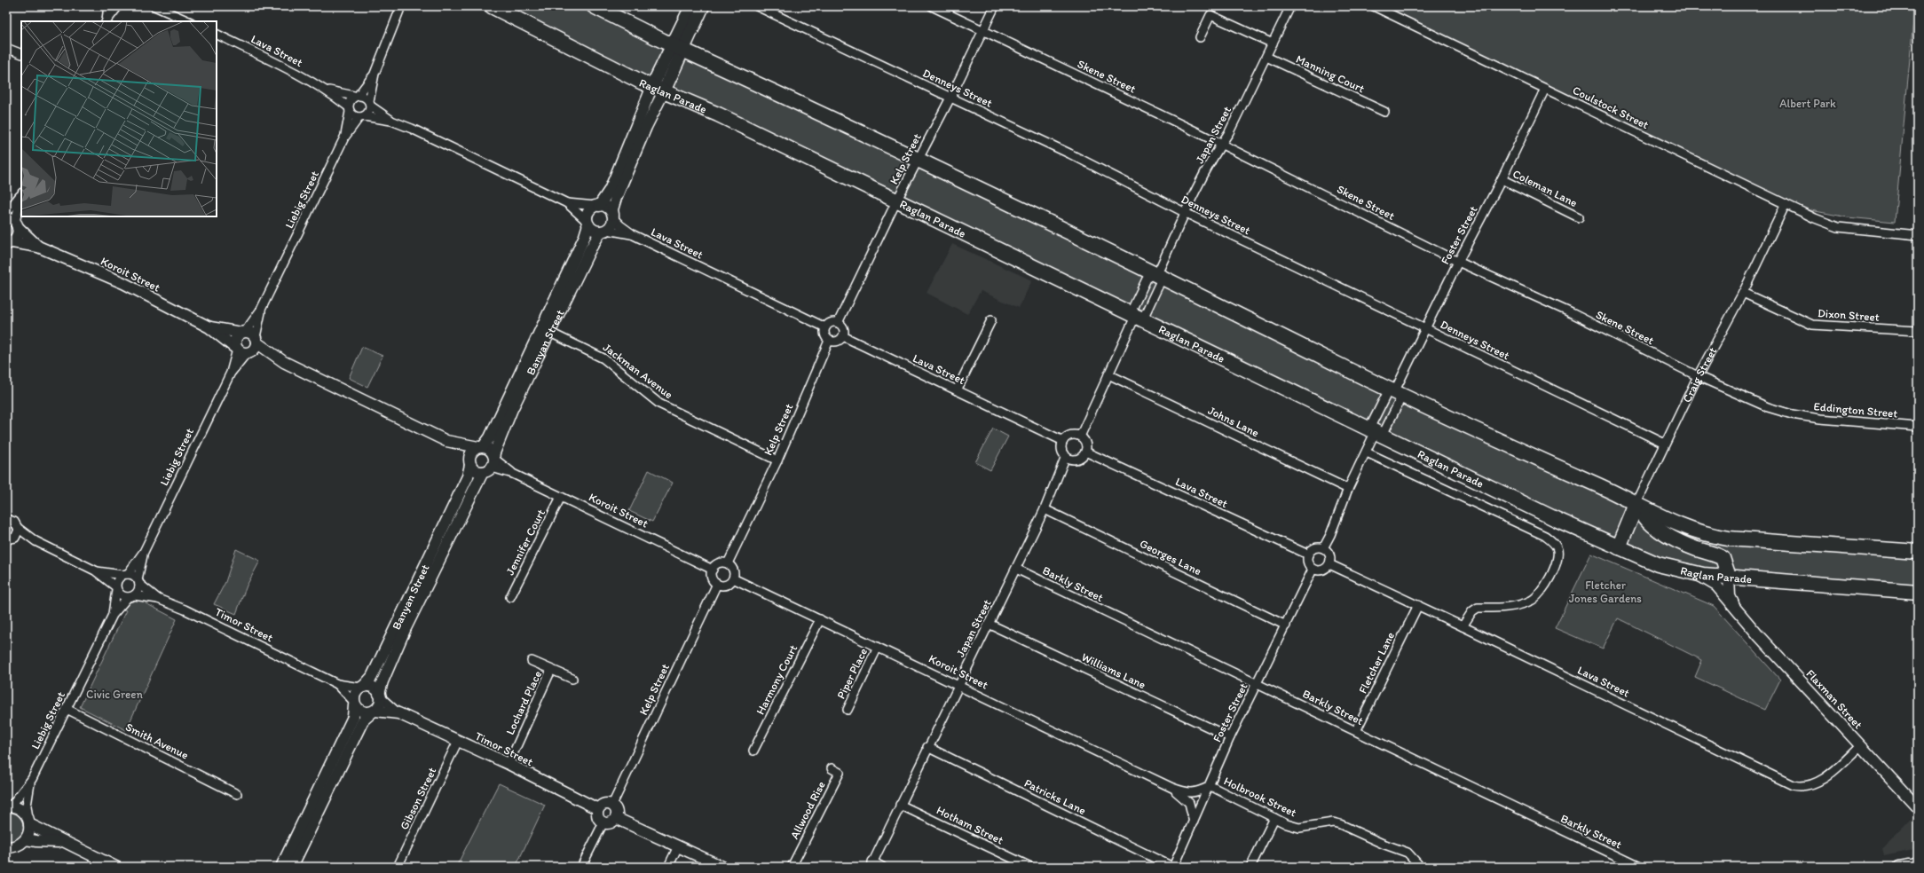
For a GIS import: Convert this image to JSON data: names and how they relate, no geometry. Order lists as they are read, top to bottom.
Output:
{
  "streets": {
    "highway": ["Raglan Parade", "Craig Street"],
    "street": [
      "Lava Street",
      "Manning Court",
      "Skene Street",
      "Denneys Street",
      "Coulstock Street",
      "Japan Street",
      "Kelp Street",
      "Coleman Lane",
      "Liebig Street",
      "Foster Street",
      "Koroit Street",
      "Dixon Street",
      "Banyan Street",
      "Jackman Avenue",
      "Eddington Street",
      "Johns Lane",
      "Jennifer Court",
      "Georges Lane",
      "Barkly Street",
      "Timor Street",
      "Fletcher Lane",
      "Williams Lane",
      "Piper Place",
      "Harmony Court",
      "Flaxman Street",
      "Lochard Place",
      "Smith Avenue",
      "Patricks Lane",
      "Holbrook Street",
      "Gibson Street",
      "Allwood Rise",
      "Hotham Street"
    ]
  },
  "crossings": [
    ["Lava Street", "Japan Street"],
    ["Lava Street", "Kelp Street"],
    ["Lava Street", "Liebig Street"],
    ["Lava Street", "Foster Street"],
    ["Lava Street", "Banyan Street"],
    ["Lava Street", "Fletcher Lane"],
    ["Lava Street", "Flaxman Street"],
    ["Manning Court", "Japan Street"],
    ["Skene Street", "Japan Street"],
    ["Skene Street", "Kelp Street"],
    ["Skene Street", "Foster Street"],
    ["Skene Street", "Craig Street"],
    ["Skene Street", "Eddington Street"],
    ["Denneys Street", "Japan Street"],
    ["Denneys Street", "Kelp Street"],
    ["Denneys Street", "Foster Street"],
    ["Denneys Street", "Craig Street"],
    ["Raglan Parade", "Japan Street"],
    ["Raglan Parade", "Kelp Street"],
    ["Raglan Parade", "Craig Street"],
    ["Raglan Parade", "Flaxman Street"],
    ["Coulstock Street", "Foster Street"],
    ["Coulstock Street", "Craig Street"],
    ["Japan Street", "Koroit Street"],
    ["Japan Street", "Johns Lane"],
    ["Japan Street", "Georges Lane"],
    ["Japan Street", "Barkly Street"],
    ["Japan Street", "Williams Lane"],
    ["Japan Street", "Patricks Lane"],
    ["Japan Street", "Hotham Street"],
    ["Kelp Street", "Koroit Street"],
    ["Kelp Street", "Jackman Avenue"],
    ["Kelp Street", "Timor Street"],
    ["Coleman Lane", "Foster Street"],
    ["Liebig Street", "Koroit Street"],
    ["Liebig Street", "Timor Street"],
    ["Liebig Street", "Smith Avenue"],
    ["Foster Street", "Koroit Street"],
    ["Foster Street", "Georges Lane"],
    ["Foster Street", "Barkly Street"],
    ["Foster Street", "Williams Lane"],
    ["Foster Street", "Patricks Lane"],
    ["Foster Street", "Holbrook Street"],
    ["Koroit Street", "Banyan Street"],
    ["Koroit Street", "Jennifer Court"],
    ["Koroit Street", "Piper Place"],
    ["Koroit Street", "Harmony Court"],
    ["Koroit Street", "Holbrook Street"],
    ["Dixon Street", "Craig Street"],
    ["Banyan Street", "Jackman Avenue"],
    ["Banyan Street", "Timor Street"],
    ["Barkly Street", "Fletcher Lane"],
    ["Timor Street", "Lochard Place"],
    ["Timor Street", "Gibson Street"]
  ],
  "parks": ["Albert Park", "Fletcher Jones Gardens", "Civic Green"]
}
